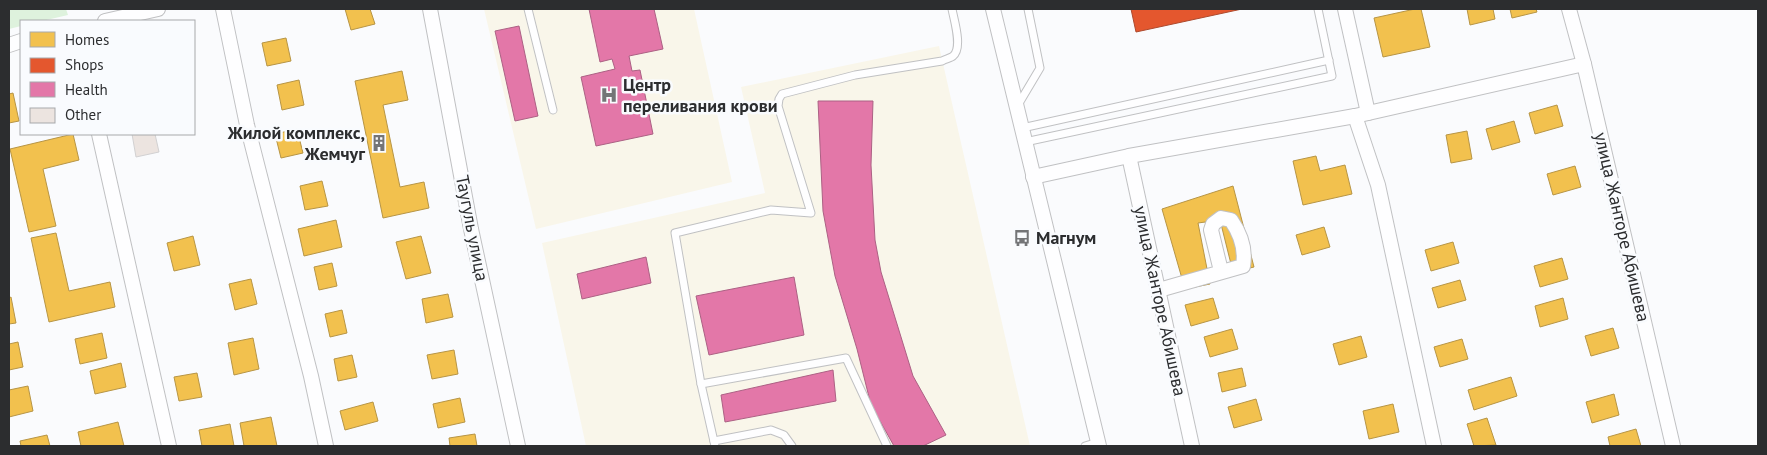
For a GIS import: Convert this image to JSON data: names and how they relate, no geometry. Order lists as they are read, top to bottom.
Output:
{
  "streets": {
    "street": ["улица Жанторе Абишева", "Таугуль улица"]
  },
  "places": {
    "hospital": ["Центр переливания крови"],
    "building": ["Жилой комплекс, Жемчуг"],
    "bus stop": ["Магнум"]
  },
  "legend": [
    "Homes",
    "Shops",
    "Health",
    "Other"
  ]
}
